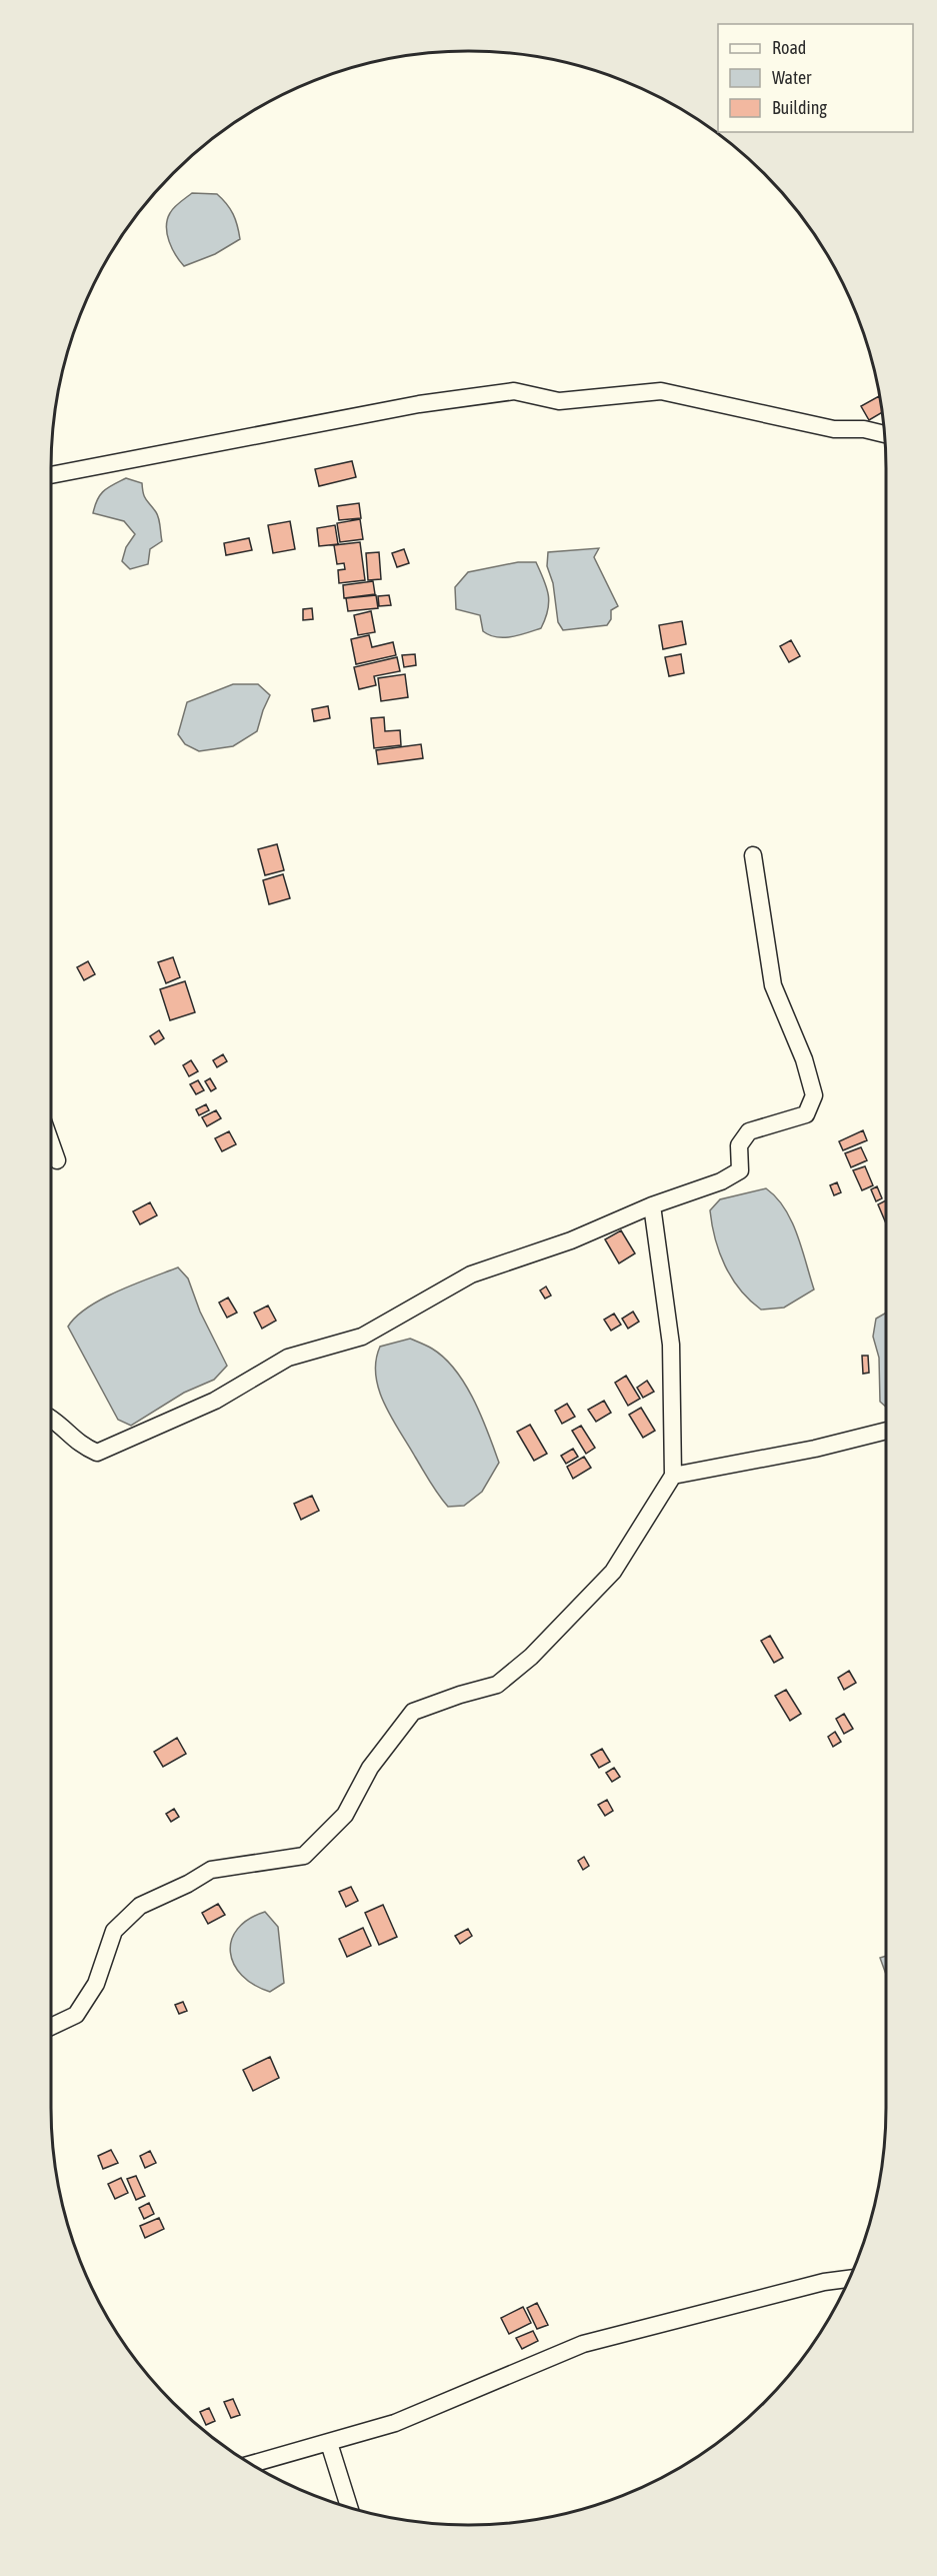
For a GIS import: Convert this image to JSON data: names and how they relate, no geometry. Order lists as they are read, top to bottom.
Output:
{
  "legend": ["Road", "Water", "Building"]
}
